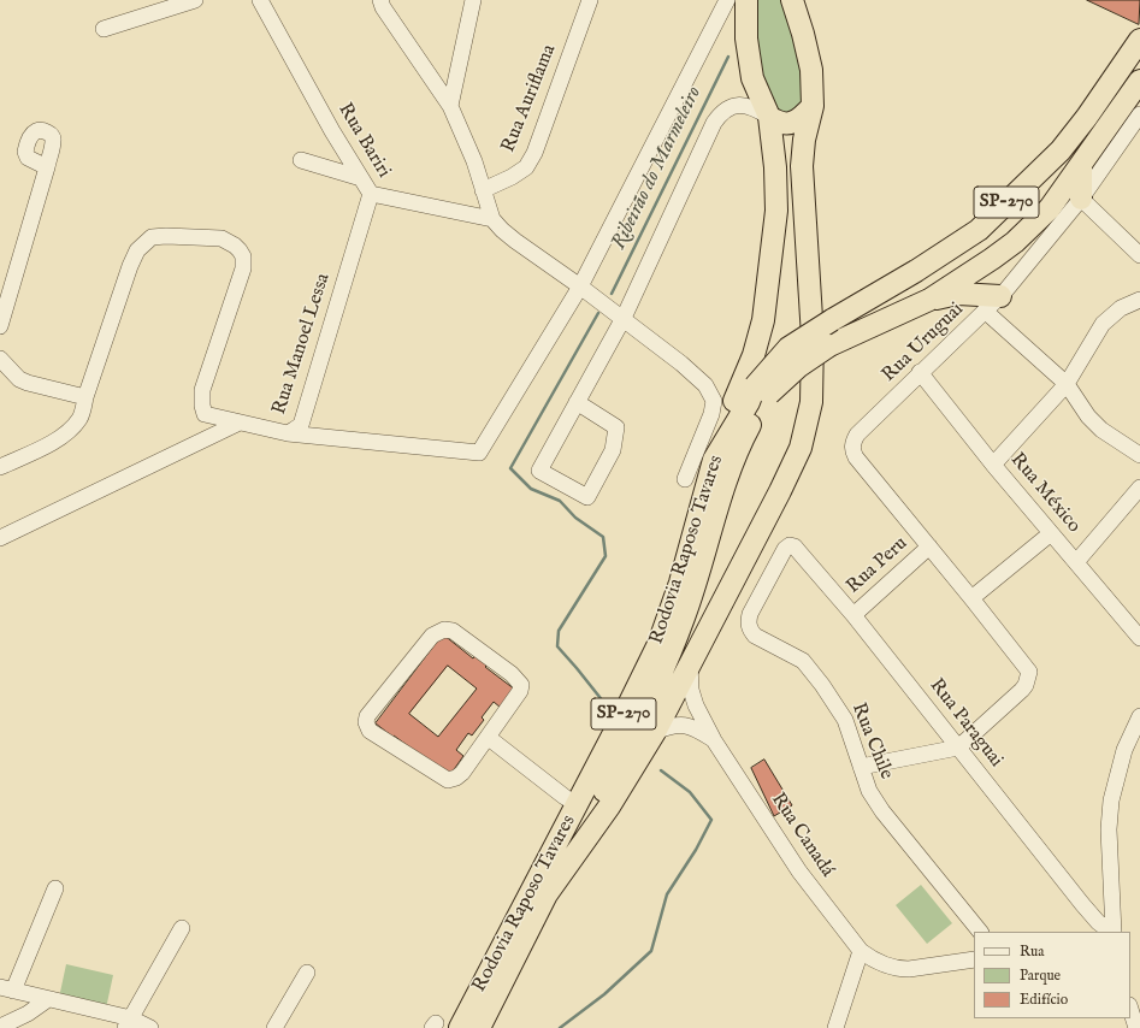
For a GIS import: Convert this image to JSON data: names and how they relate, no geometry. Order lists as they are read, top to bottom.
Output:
{
  "streets": {
    "highway": ["SP-270", "Rodovia Raposo Tavares"],
    "street": [
      "Rua Auriflama",
      "Rua Bariri",
      "Rua Uruguai",
      "Rua Manoel Lessa",
      "Rua México",
      "Rua Peru",
      "Rua Paraguai",
      "Rua Chile",
      "Rua Canadá"
    ]
  },
  "crossings": [
    ["Rua Bariri", "Rua Manoel Lessa"],
    ["Rua Uruguai", "Rua México"],
    ["Rua Uruguai", "Rua Peru"],
    ["Rua Uruguai", "Rua Paraguai"],
    ["Rua Peru", "Rua Paraguai"],
    ["Rua Paraguai", "Rua Chile"]
  ],
  "water": ["Ribeirão do Marmeleiro"],
  "legend": ["Rua", "Parque", "Edifício"]
}
